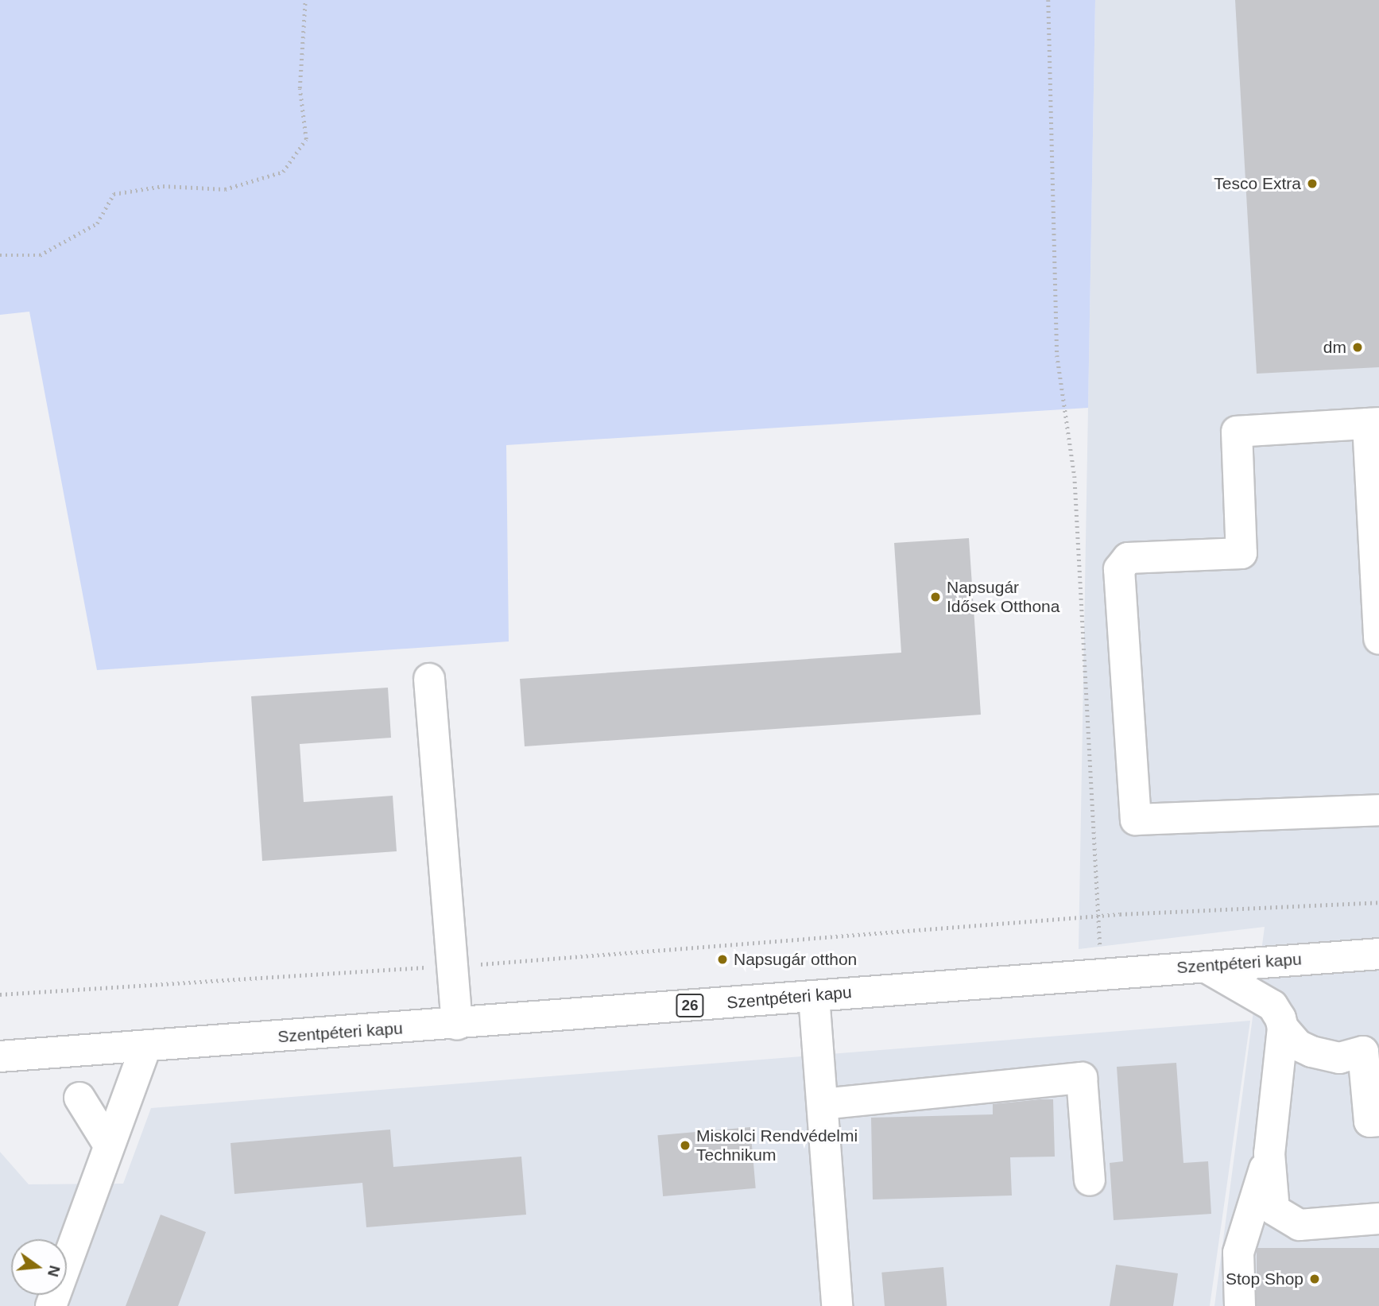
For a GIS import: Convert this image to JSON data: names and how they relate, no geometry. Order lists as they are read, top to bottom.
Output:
{
  "streets": {
    "main road": ["Szentpéteri kapu", "26"]
  },
  "places": [
    "Tesco Extra",
    "dm",
    "Napsugár Idősek Otthona",
    "Napsugár otthon",
    "Miskolci Rendvédelmi Technikum",
    "Stop Shop"
  ],
  "north": "right"
}
